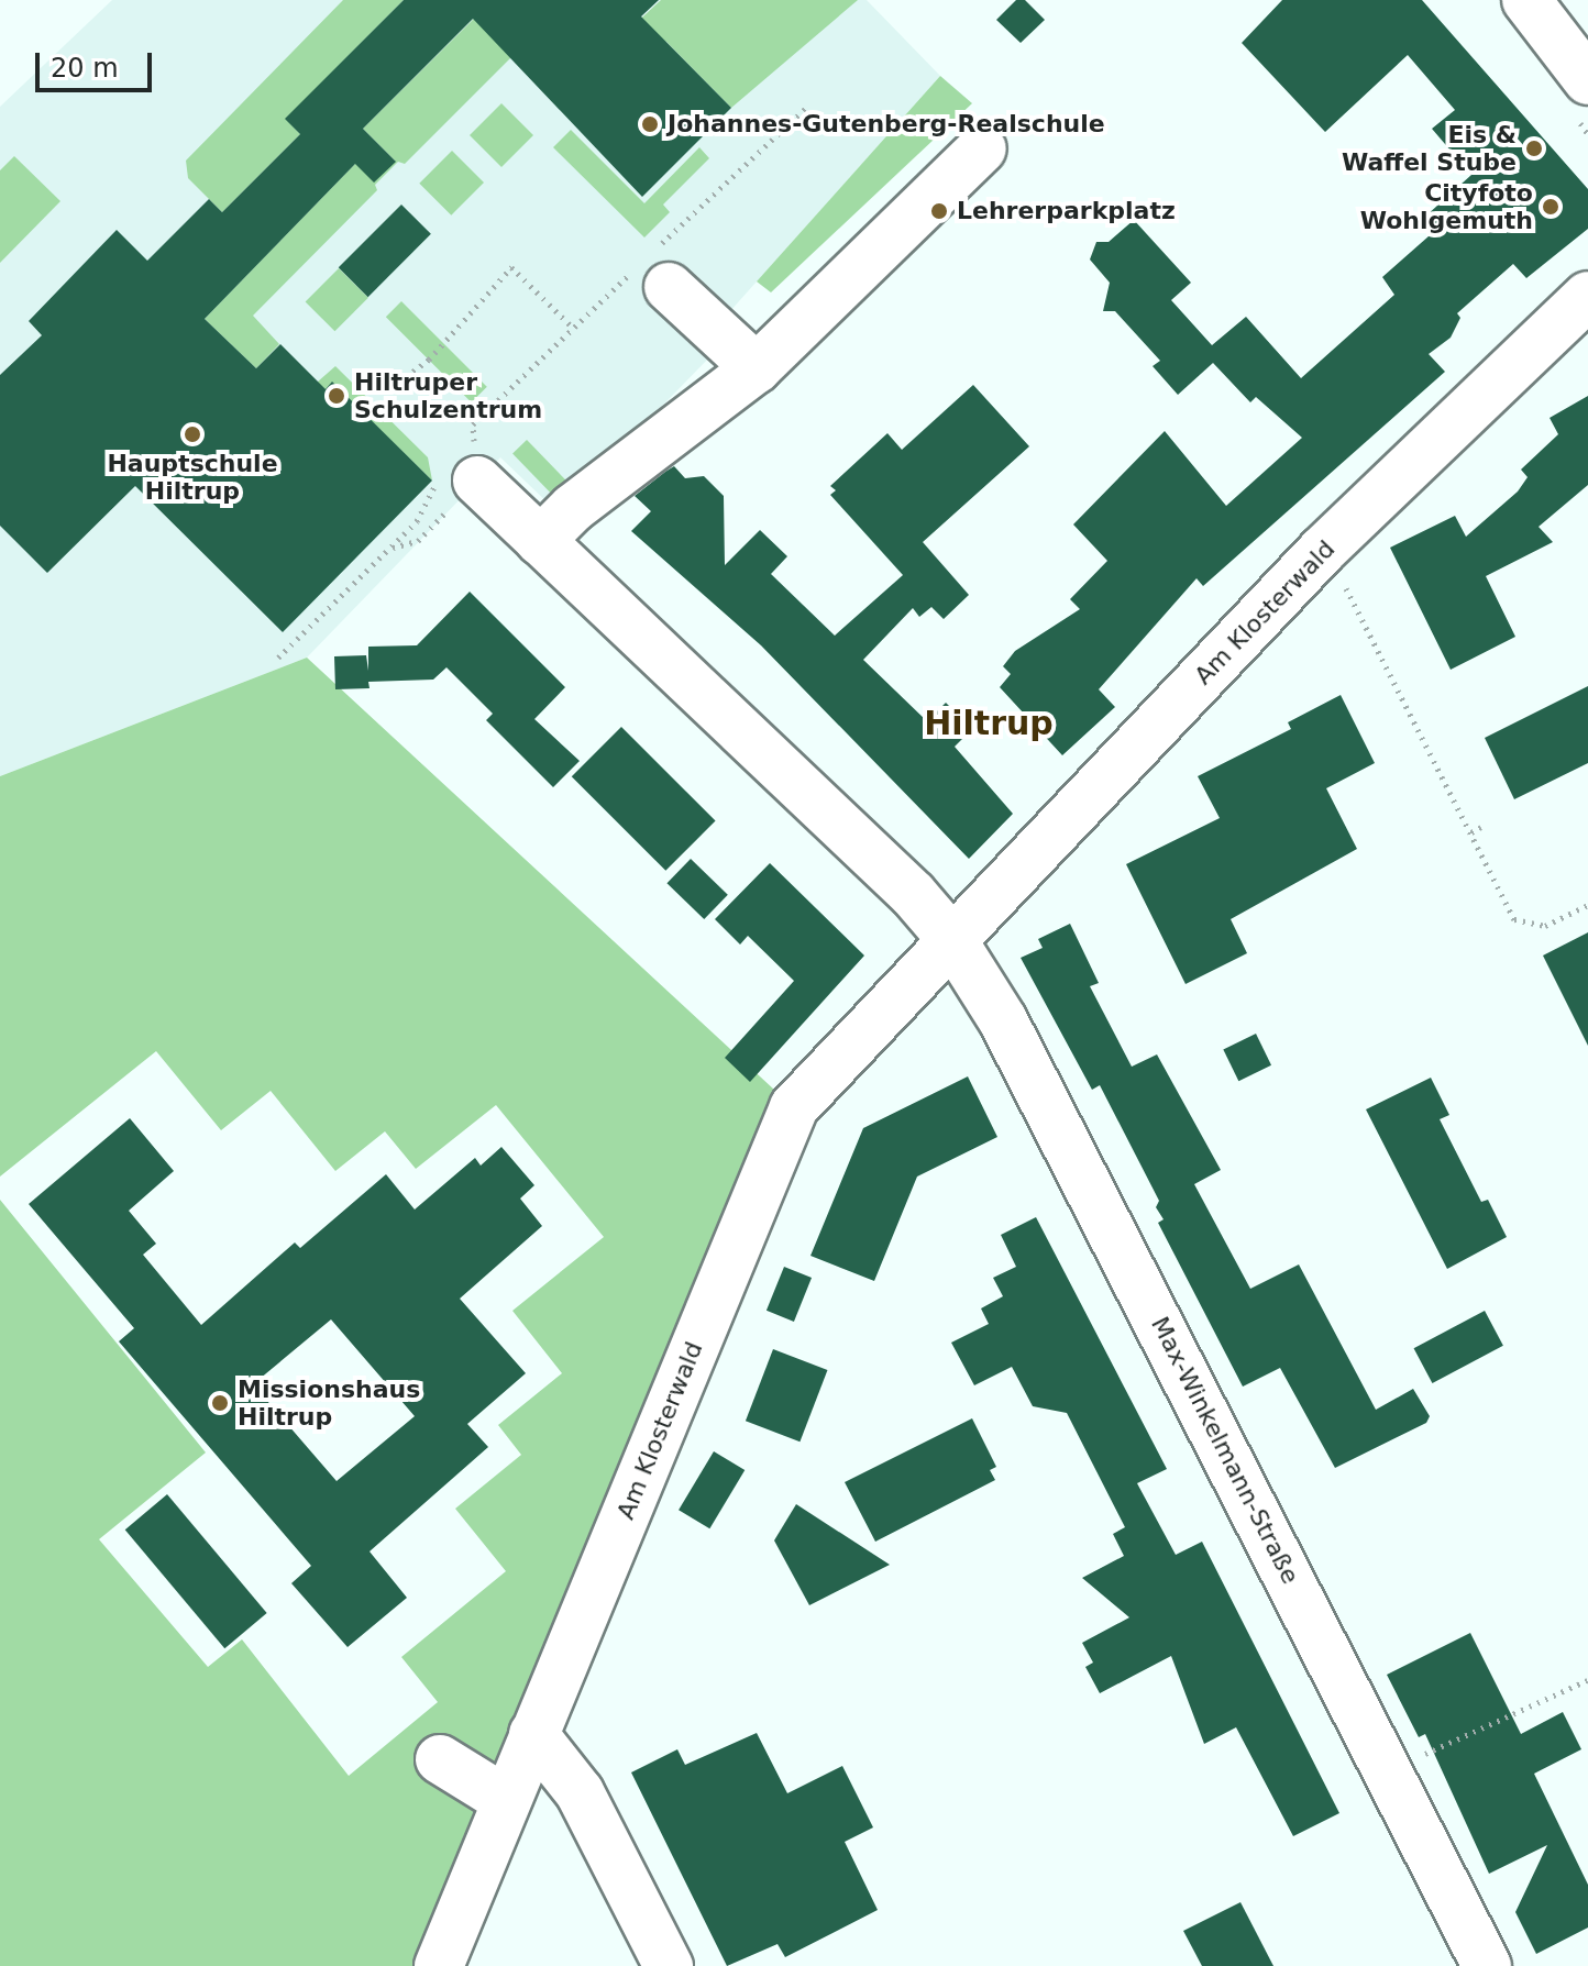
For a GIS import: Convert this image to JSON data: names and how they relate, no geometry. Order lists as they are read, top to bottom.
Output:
{
  "streets": {
    "street": ["Am Klosterwald", "Max-Winkelmann-Straße"]
  },
  "crossings": [
    ["Am Klosterwald", "Max-Winkelmann-Straße"]
  ],
  "districts": ["Hiltrup"],
  "places": [
    "Johannes-Gutenberg-Realschule",
    "Eis & Waffel Stube",
    "Cityfoto Wohlgemuth",
    "Lehrerparkplatz",
    "Hiltruper Schulzentrum",
    "Hauptschule Hiltrup",
    "Missionshaus Hiltrup"
  ],
  "scale_bar": "20 m"
}
